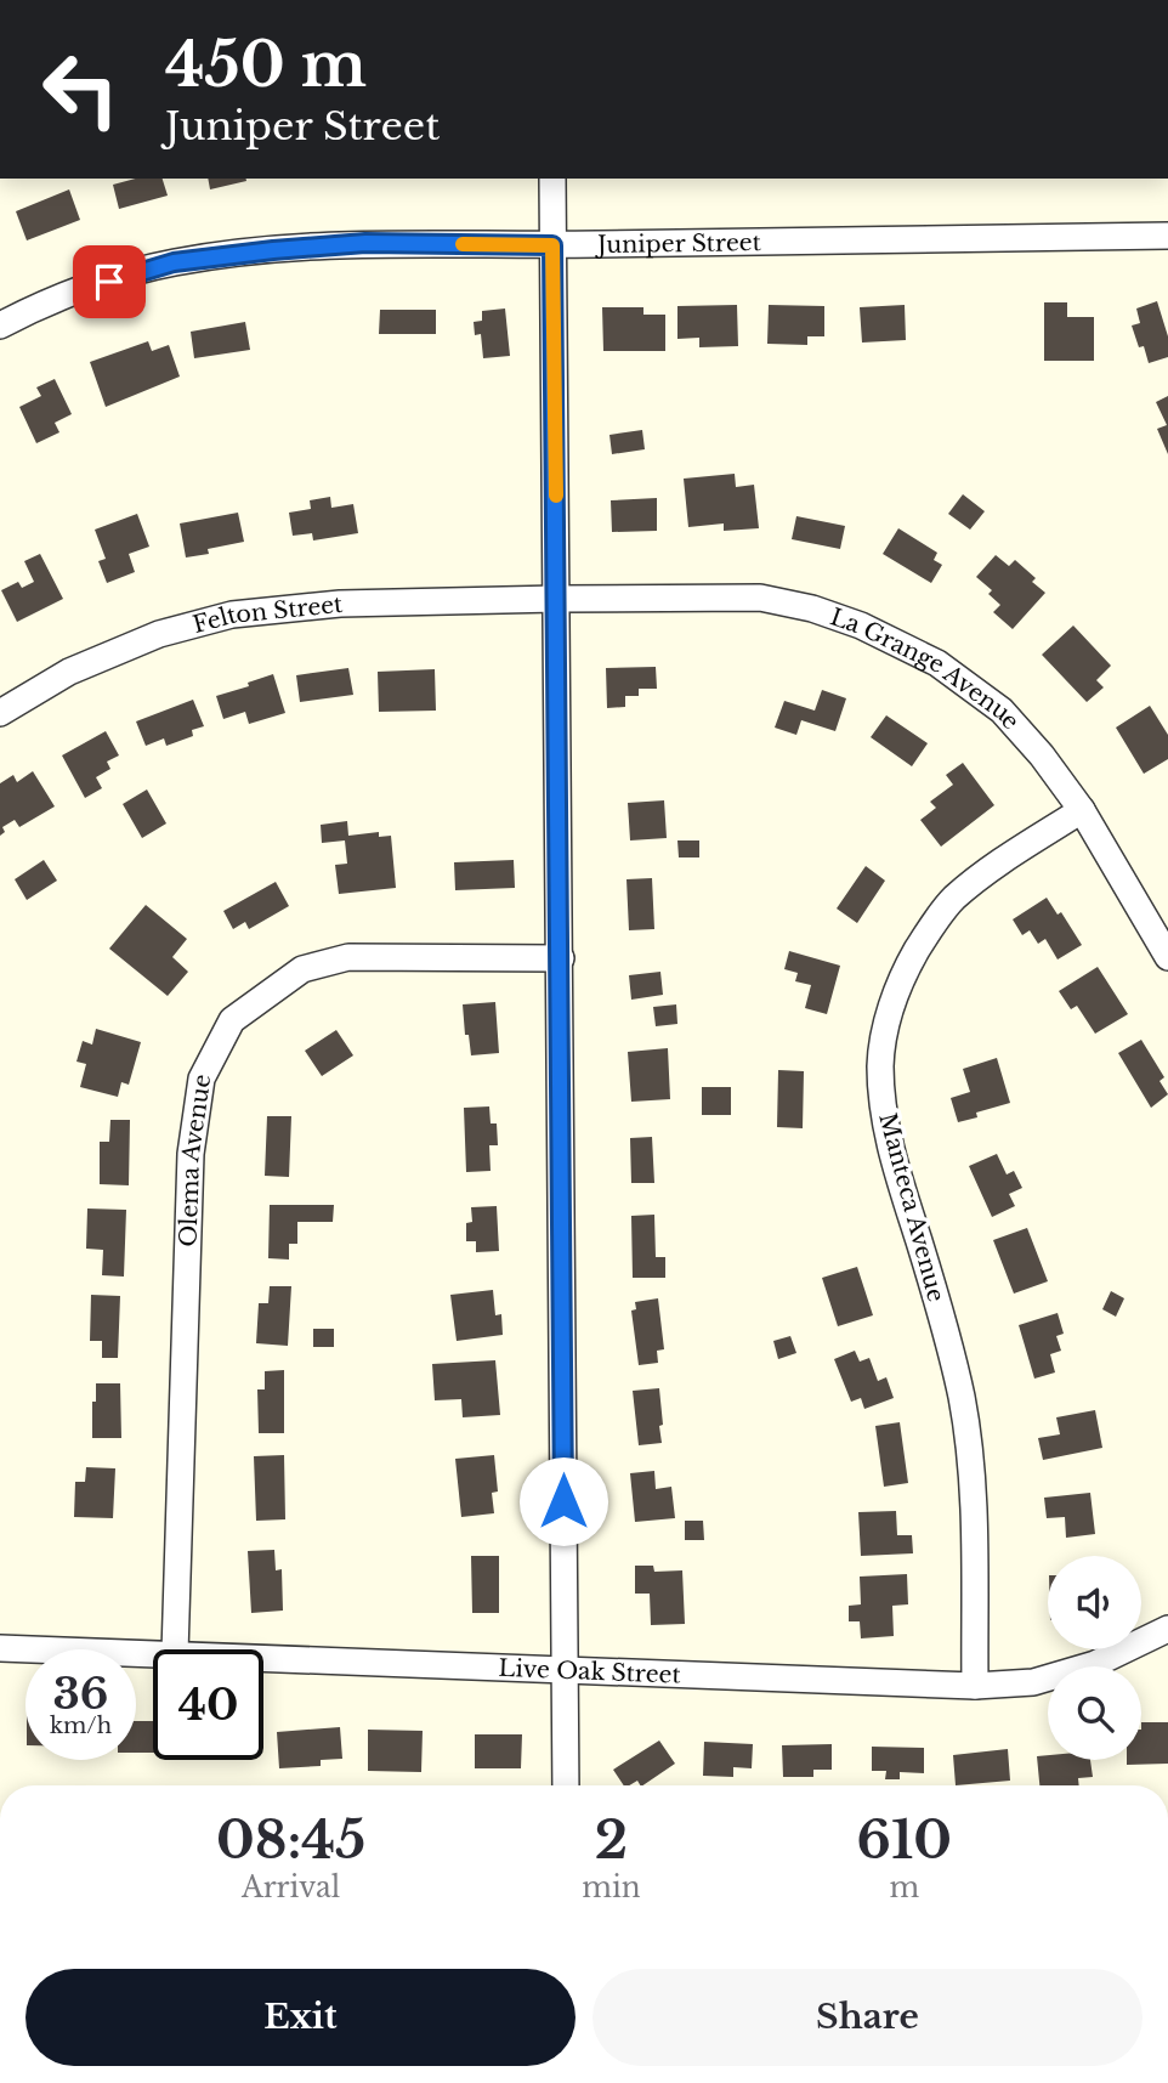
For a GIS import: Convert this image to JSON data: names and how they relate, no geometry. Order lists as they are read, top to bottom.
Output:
{
  "streets": {
    "street": [
      "Juniper Street",
      "Felton Street",
      "La Grange Avenue",
      "Olema Avenue",
      "Manteca Avenue",
      "Live Oak Street"
    ]
  },
  "crossings": [
    ["Felton Street", "La Grange Avenue"],
    ["La Grange Avenue", "Manteca Avenue"],
    ["Manteca Avenue", "Live Oak Street"]
  ],
  "page": {
    "turn": ["450 m", "Juniper Street"],
    "speed": "36 km/h",
    "limit": "40",
    "eta": [
      "08:45",
      "Arrival",
      "2",
      "min",
      "610",
      "m"
    ],
    "buttons": ["Exit", "Share"]
  }
}
